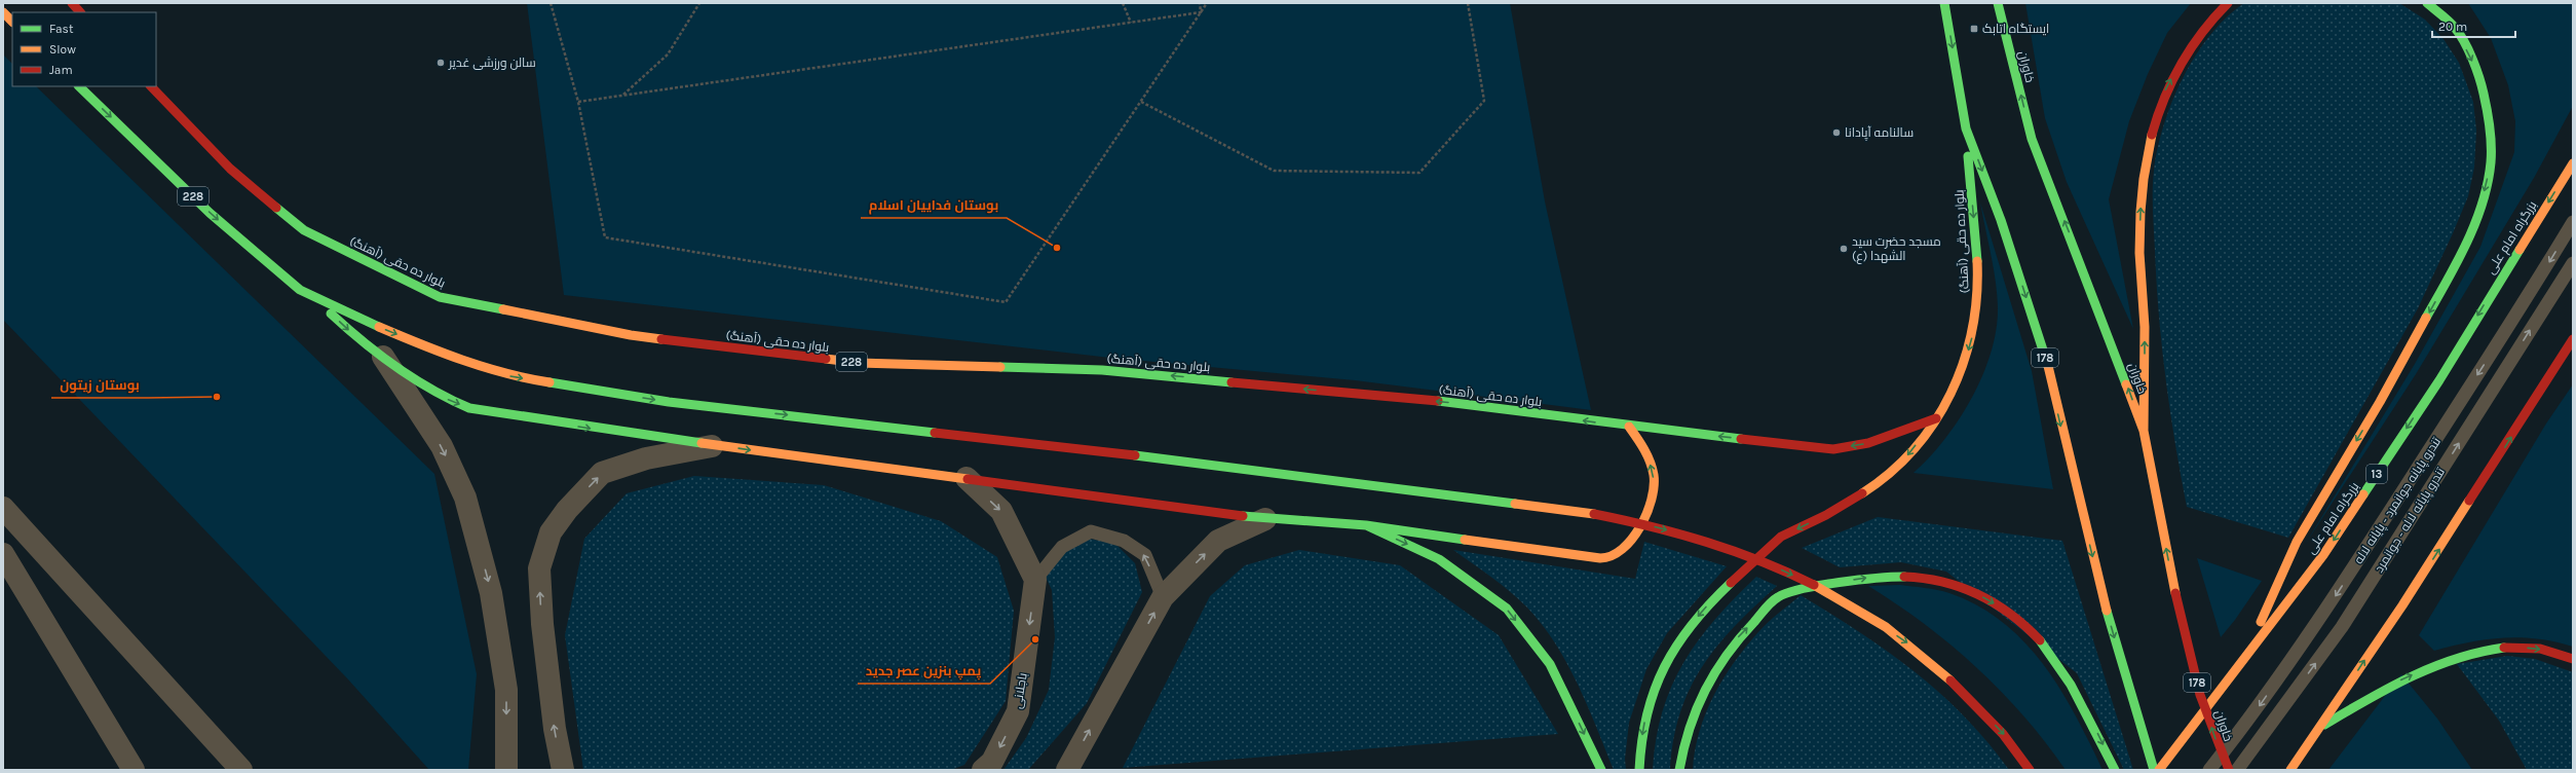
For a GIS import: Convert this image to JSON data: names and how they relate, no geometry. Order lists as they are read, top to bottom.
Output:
{
  "streets": {
    "main road": [
      "خاوران",
      "228",
      "بزرگراه امام علی",
      "بلوار ده حقی (آهنگ)",
      "178",
      "13"
    ],
    "street": ["باجلانی"],
    "lane": ["تندرو پایانه جوانمرد - پایانه لاله", "تندرو پایانه لاله - جوانمرد"]
  },
  "crossings": [
    ["بلوار ده حقی (آهنگ)", "178"]
  ],
  "one_way": ["بزرگراه امام علی", "تندرو پایانه جوانمرد - پایانه لاله", "تندرو پایانه لاله - جوانمرد"],
  "places": {
    "transit": ["ایستگاه اتابک"],
    "other": [
      "سالن ورزشی غدیر",
      "سالنامه آپادانا",
      "بوستان فداییان اسلام",
      "مسجد حضرت سید الشهدا (ع)",
      "بوستان زیتون",
      "پمپ بنزین عصر جدید"
    ]
  },
  "legend": ["Fast", "Slow", "Jam"],
  "scale_bar": "20 m"
}
